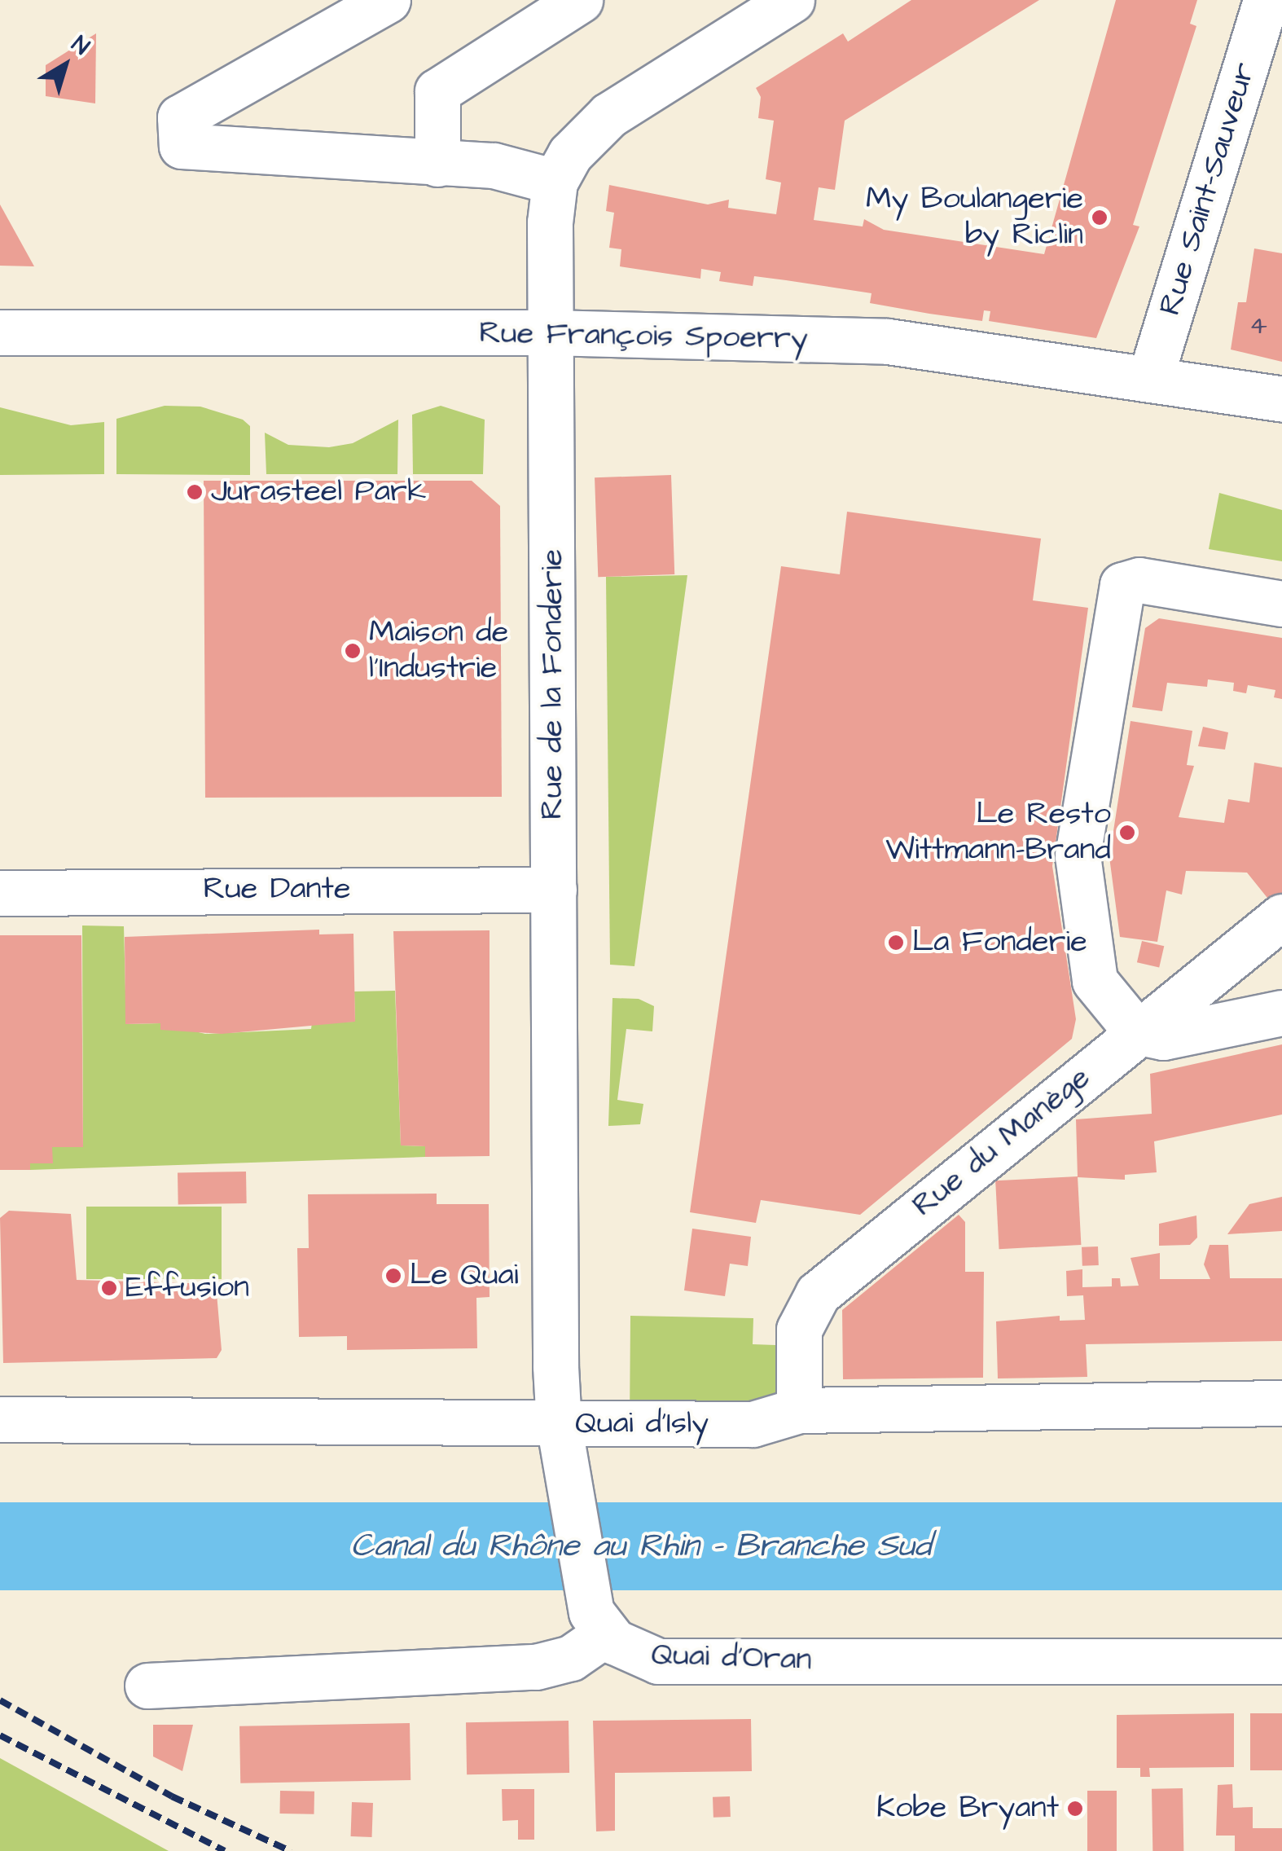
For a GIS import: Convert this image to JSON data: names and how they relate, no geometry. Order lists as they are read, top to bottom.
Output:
{
  "streets": {
    "street": [
      "Rue Saint-Sauveur",
      "Rue François Spoerry",
      "Rue de la Fonderie",
      "Rue Dante",
      "Rue du Manège",
      "Quai d'Isly",
      "Quai d'Oran"
    ]
  },
  "crossings": [
    ["Rue Saint-Sauveur", "Rue François Spoerry"],
    ["Rue François Spoerry", "Rue de la Fonderie"],
    ["Rue de la Fonderie", "Rue Dante"],
    ["Rue de la Fonderie", "Quai d'Isly"],
    ["Rue de la Fonderie", "Quai d'Oran"],
    ["Rue du Manège", "Quai d'Isly"]
  ],
  "water": ["Canal du Rhône au Rhin - Branche Sud"],
  "places": [
    "My Boulangerie by Riclin",
    "Jurasteel Park",
    "Maison de l'Industrie",
    "Le Resto Wittmann-Brand",
    "La Fonderie",
    "Le Quai",
    "Effusion",
    "Kobe Bryant"
  ],
  "house_numbers": ["4"],
  "north": "top right"
}
